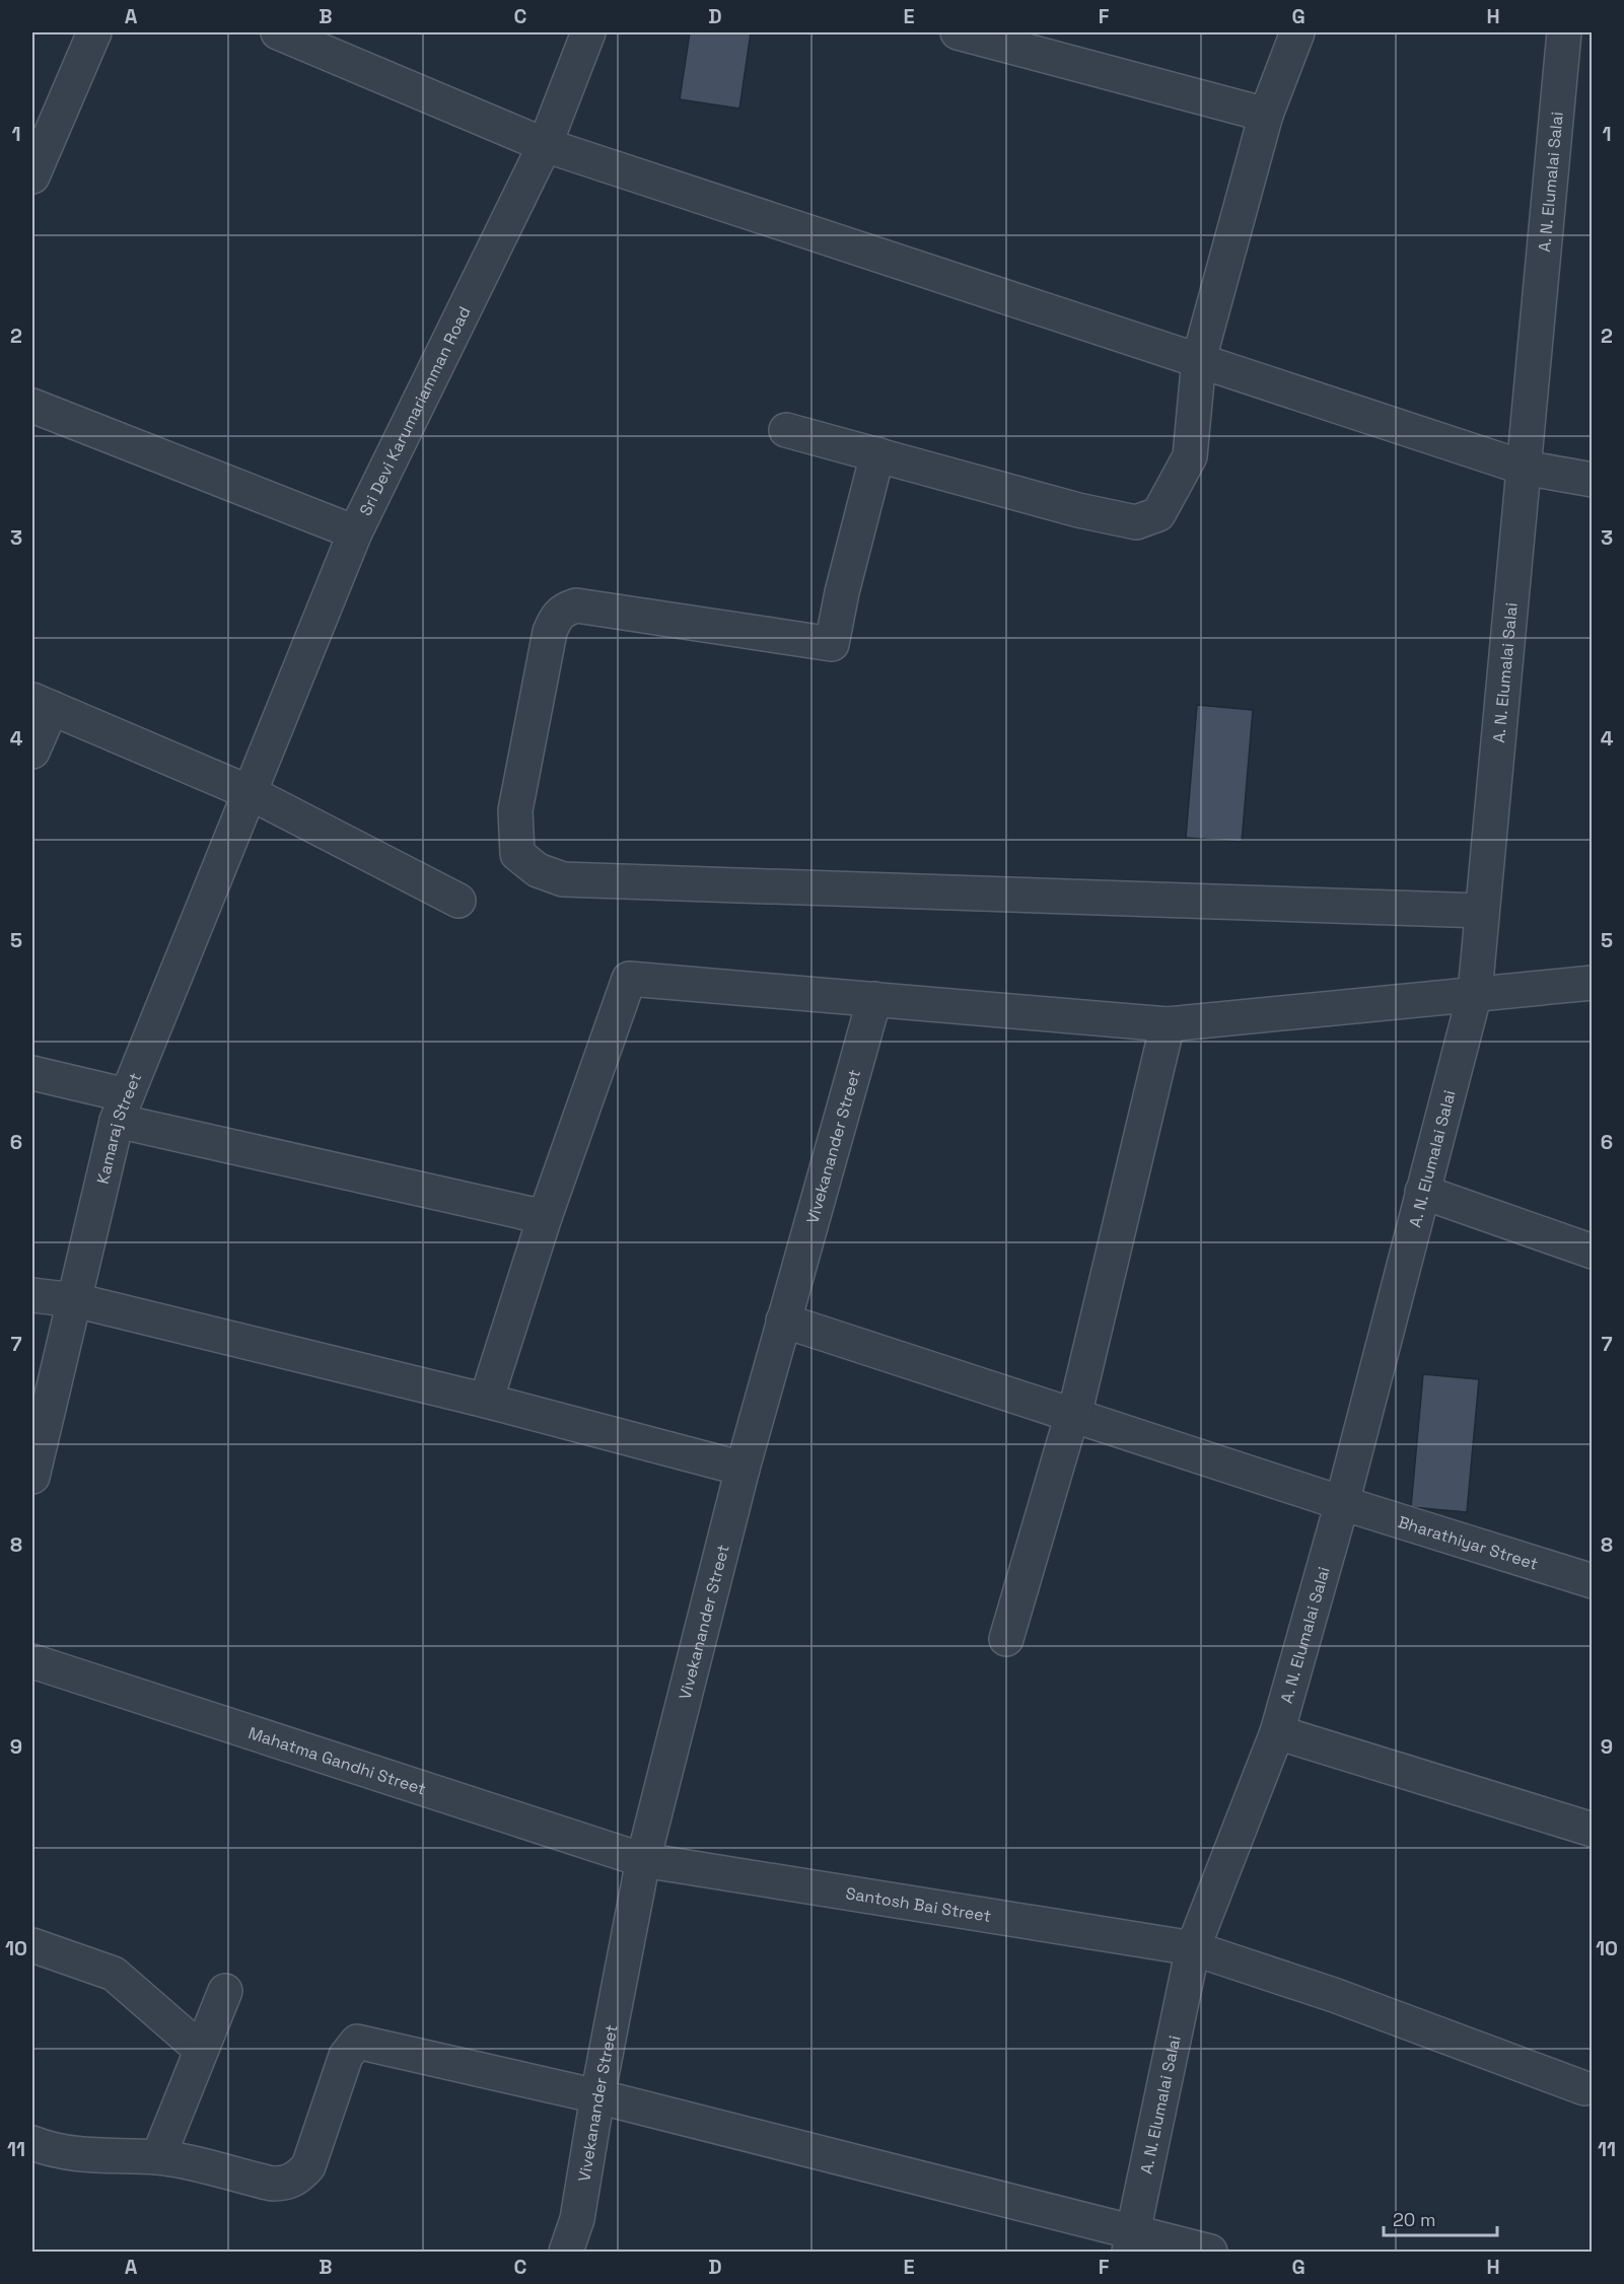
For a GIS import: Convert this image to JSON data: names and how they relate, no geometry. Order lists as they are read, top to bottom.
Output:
{
  "streets": {
    "street": [
      "A. N. Elumalai Salai",
      "Sri Devi Karumariamman Road",
      "Kamaraj Street",
      "Vivekanander Street",
      "Bharathiyar Street",
      "Mahatma Gandhi Street",
      "Santosh Bai Street"
    ]
  },
  "crossings": [
    ["A. N. Elumalai Salai", "Bharathiyar Street"],
    ["A. N. Elumalai Salai", "Santosh Bai Street"],
    ["Sri Devi Karumariamman Road", "Kamaraj Street"],
    ["Vivekanander Street", "Bharathiyar Street"],
    ["Vivekanander Street", "Mahatma Gandhi Street"],
    ["Vivekanander Street", "Santosh Bai Street"],
    ["Mahatma Gandhi Street", "Santosh Bai Street"]
  ],
  "scale_bar": "20 m",
  "grid": {
    "columns": [
      "A",
      "B",
      "C",
      "D",
      "E",
      "F",
      "G",
      "H"
    ],
    "rows": [
      "1",
      "2",
      "3",
      "4",
      "5",
      "6",
      "7",
      "8",
      "9",
      "10",
      "11"
    ]
  }
}
